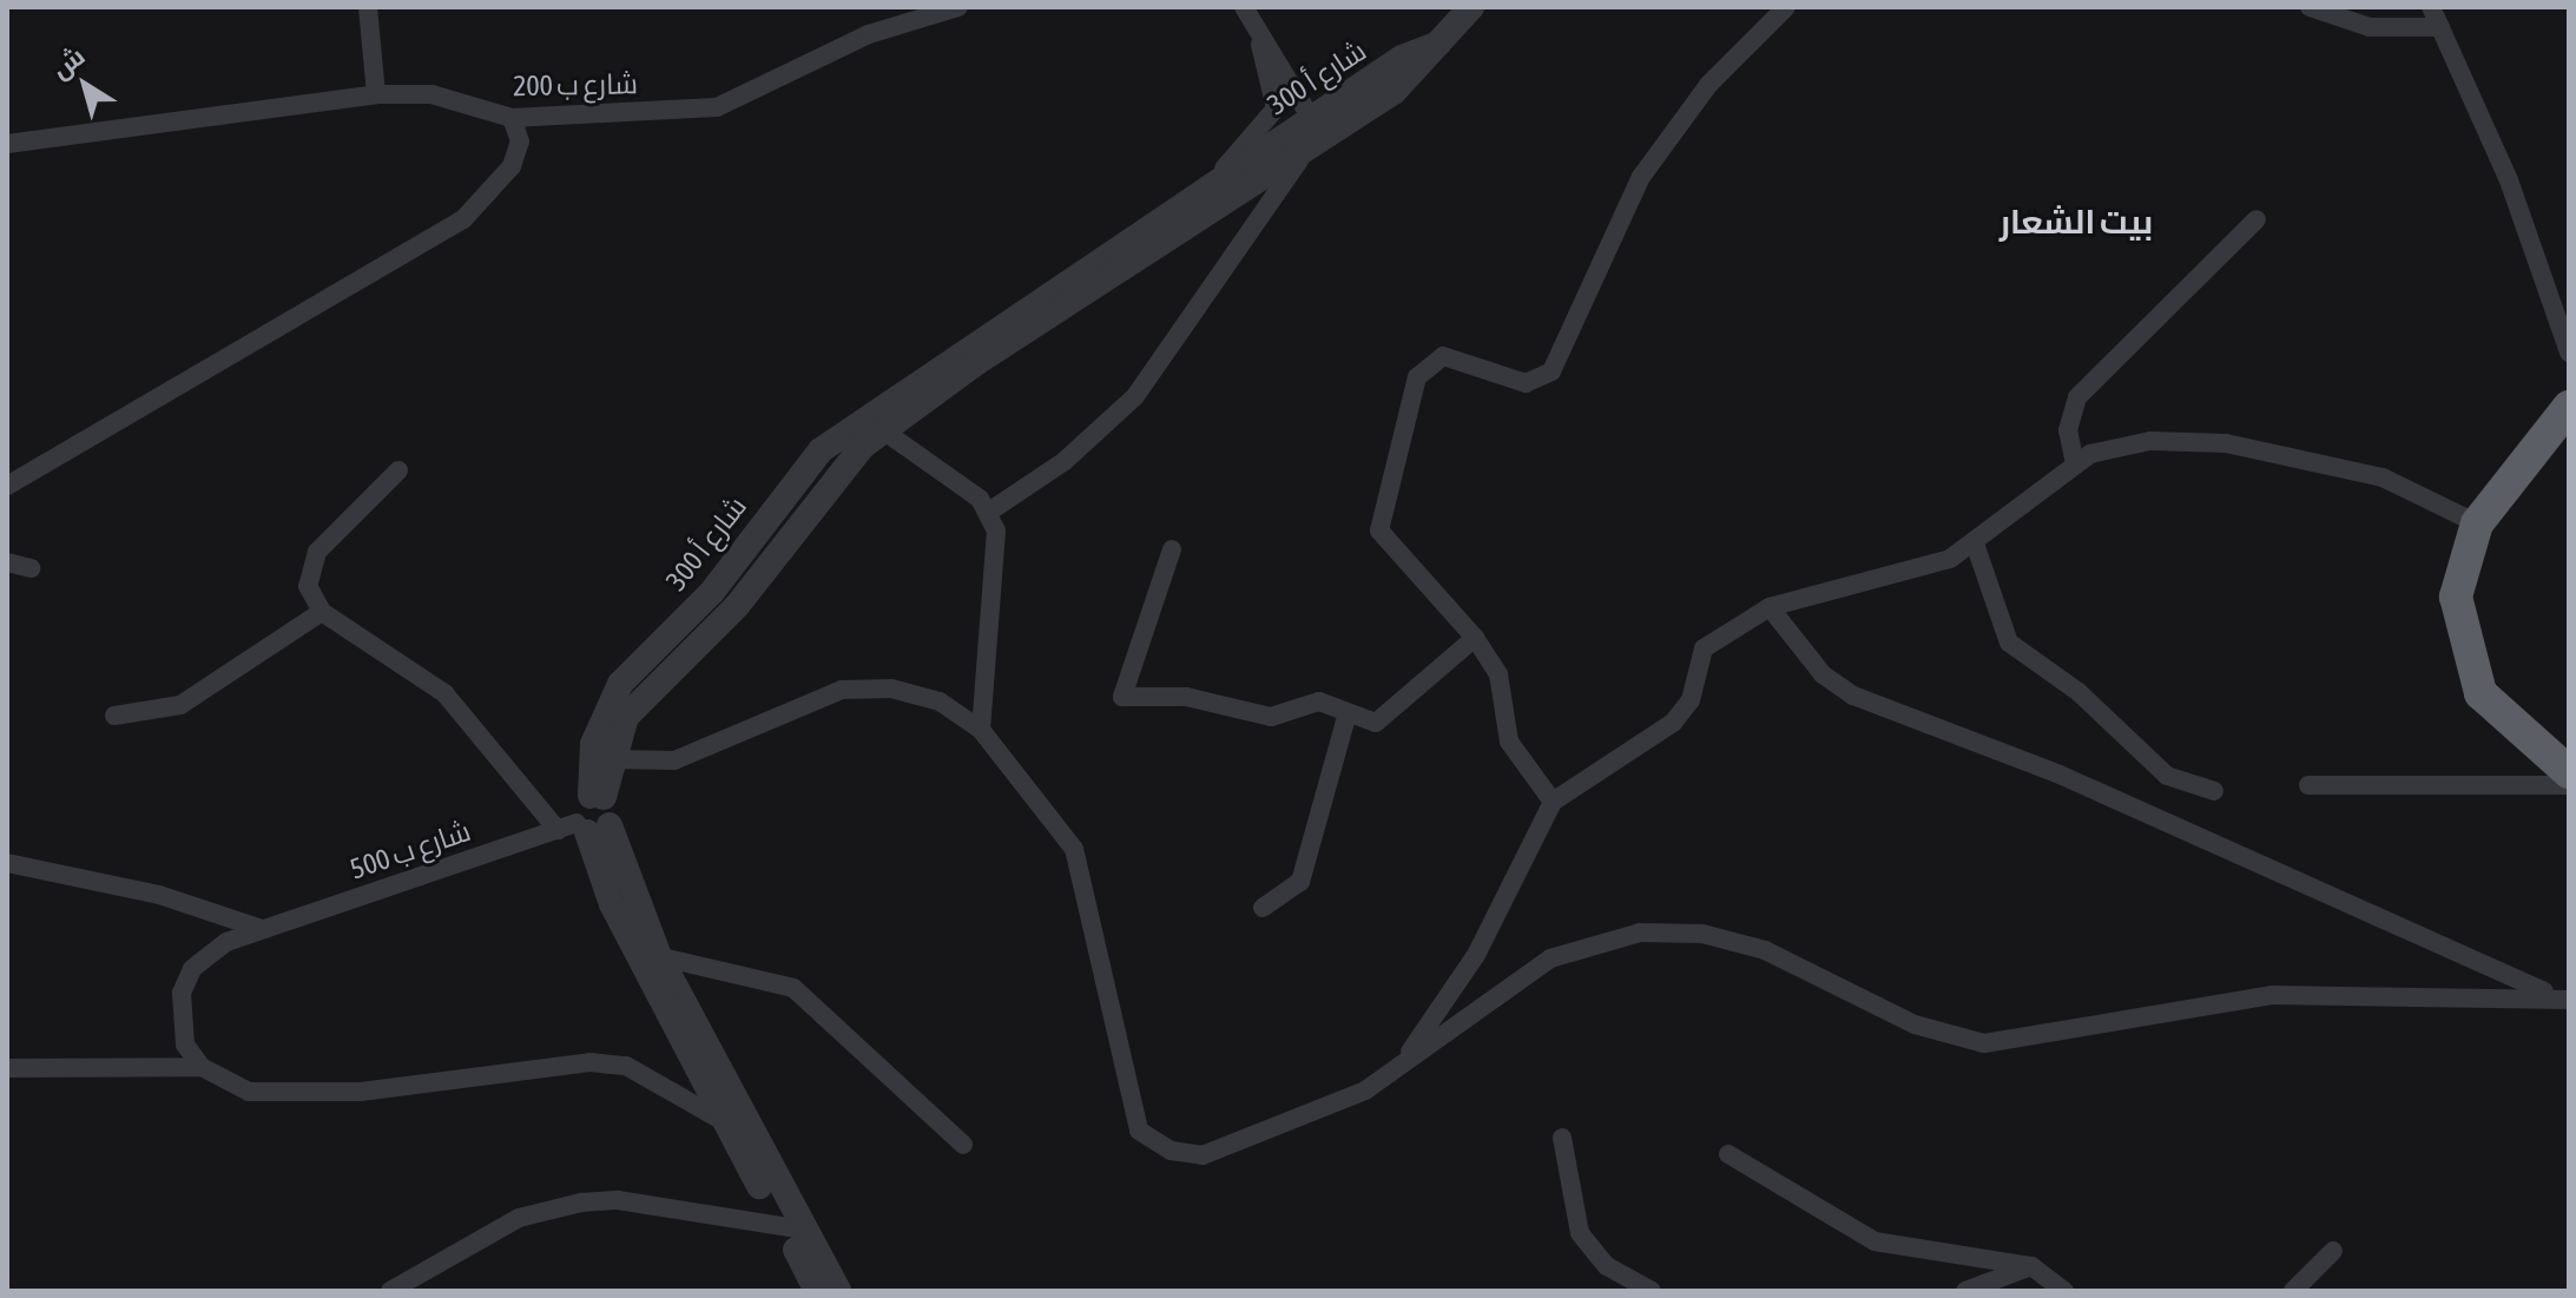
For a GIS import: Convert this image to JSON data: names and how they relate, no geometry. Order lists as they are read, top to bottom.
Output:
{
  "streets": {
    "street": ["شارع أ 300", "شارع ب 200", "شارع ب 500"]
  },
  "districts": ["بيت الشعار"],
  "north": "top left"
}
